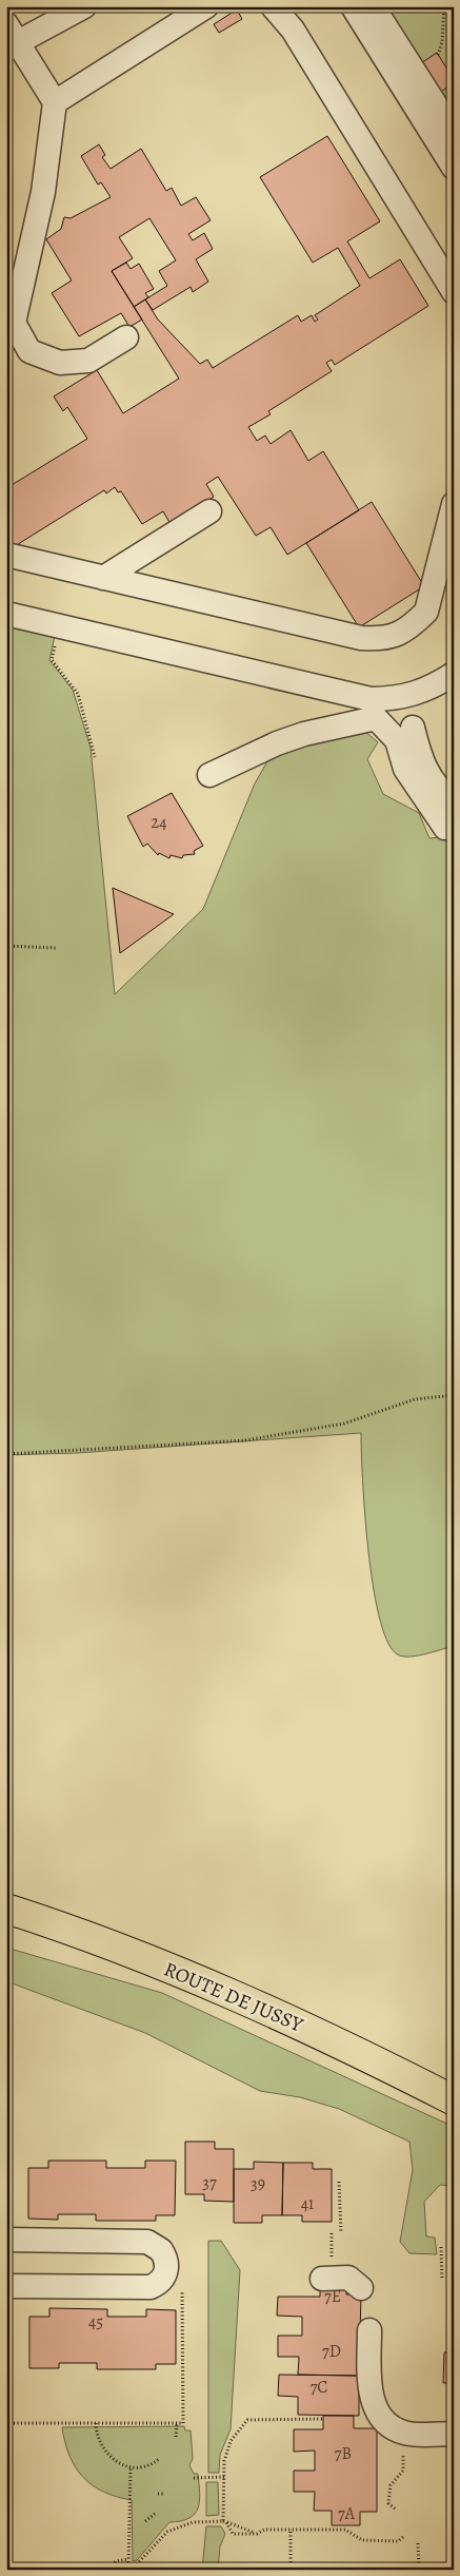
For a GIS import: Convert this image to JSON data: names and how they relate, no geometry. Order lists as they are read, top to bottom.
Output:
{
  "streets": {
    "main road": ["ROUTE DE JUSSY"]
  },
  "house_numbers": [
    "24",
    "37",
    "39",
    "41",
    "7E",
    "45",
    "7D",
    "7C",
    "7B",
    "7A"
  ]
}
